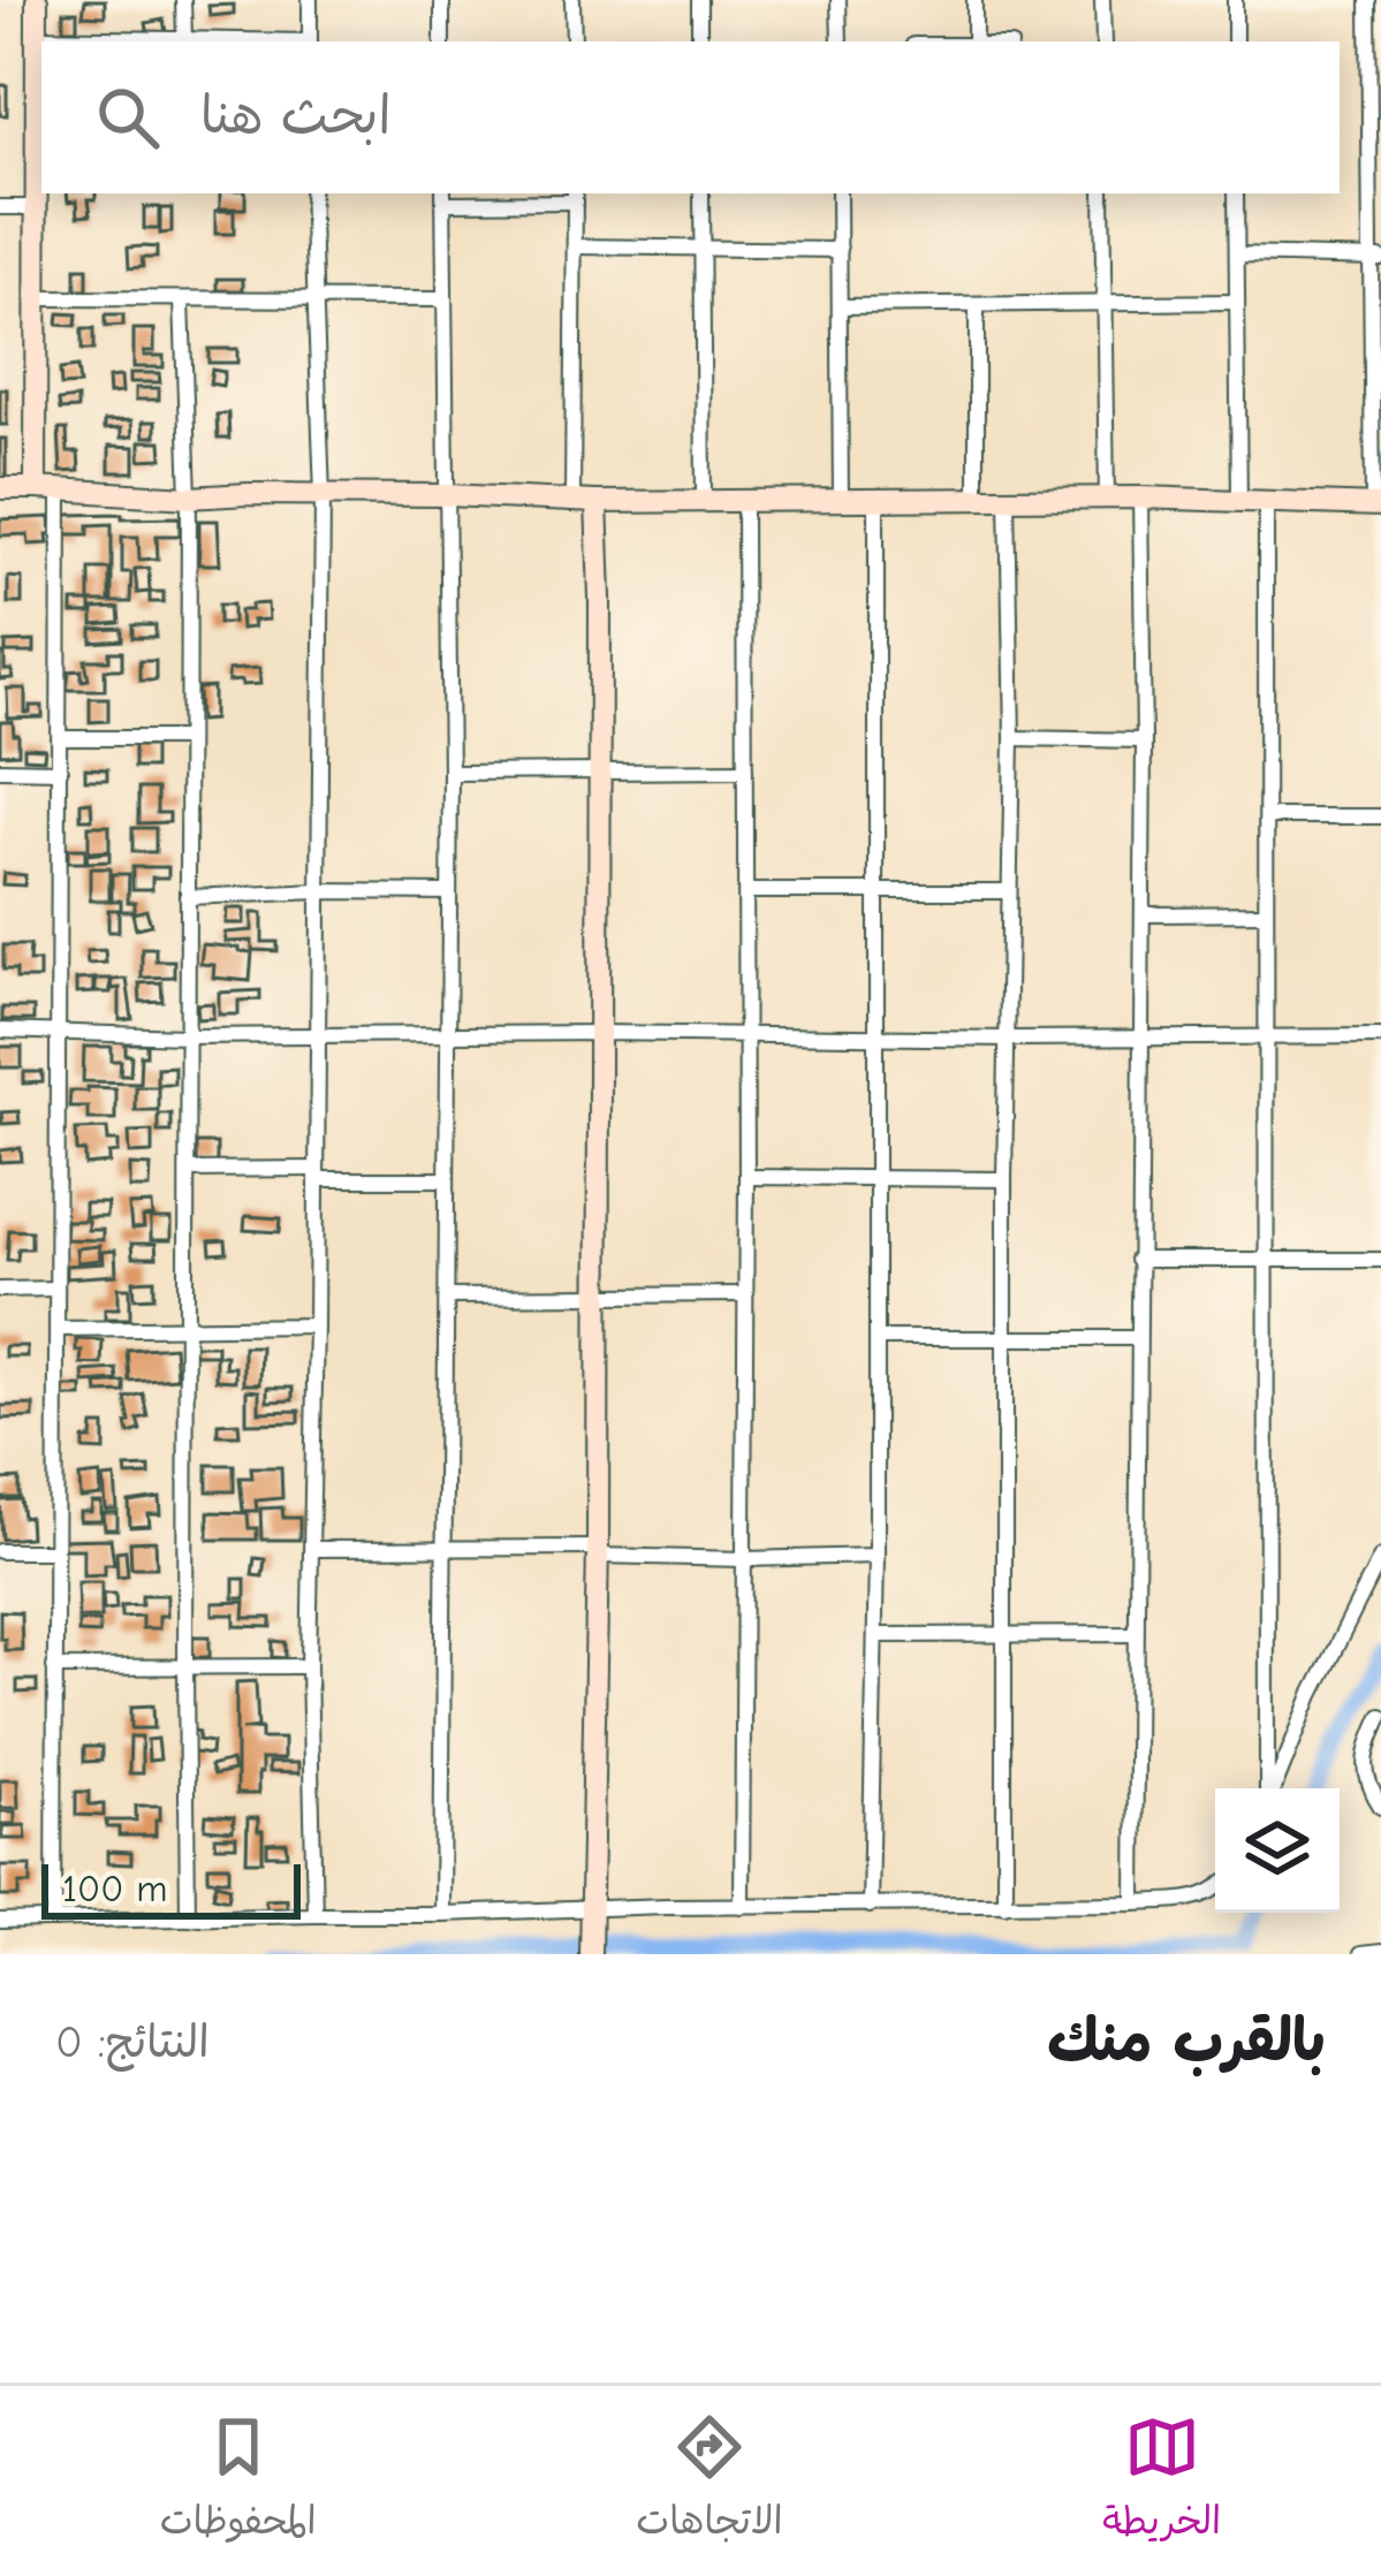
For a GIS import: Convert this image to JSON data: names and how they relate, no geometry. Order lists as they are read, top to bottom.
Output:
{
  "scale_bar": "100 m",
  "page": {
    "search": "ابحث هنا",
    "scale": "100 m",
    "heading": ["بالقرب منك", "النتائج: 0"],
    "nav": ["الخريطة", "الاتجاهات", "المحفوظات"]
  }
}
